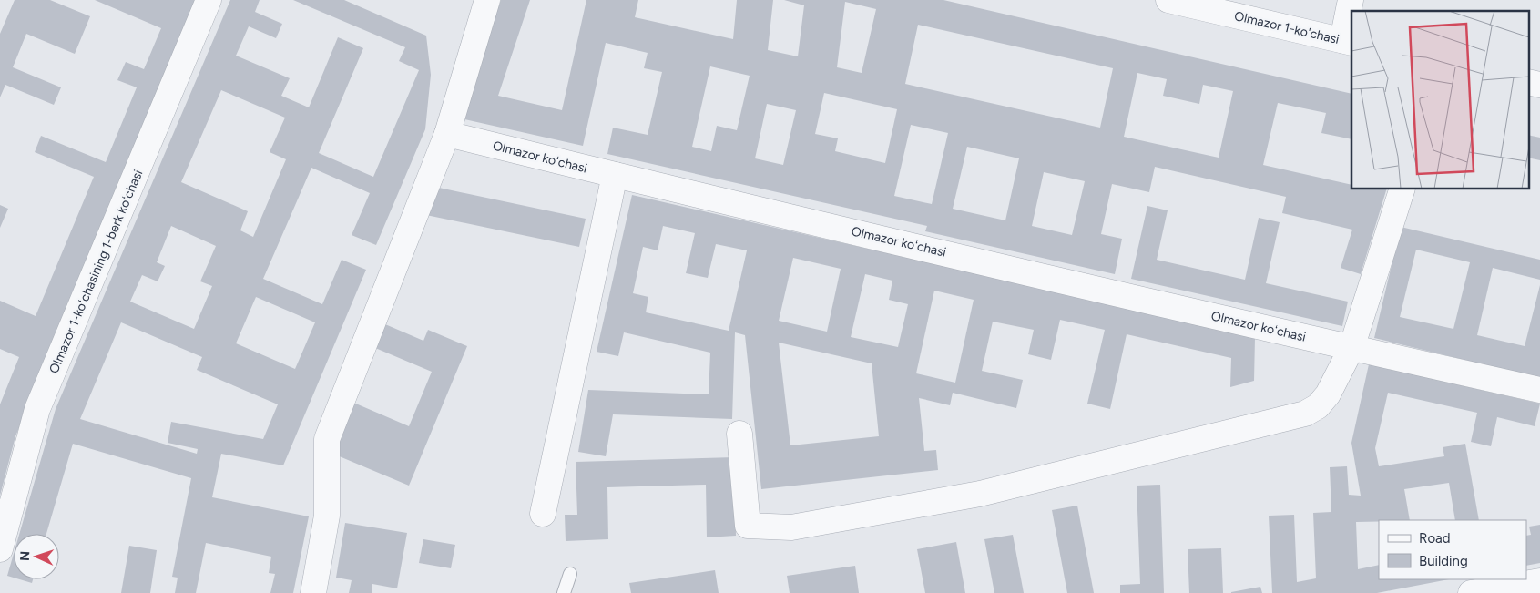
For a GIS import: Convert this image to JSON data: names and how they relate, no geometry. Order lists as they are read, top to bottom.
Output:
{
  "streets": {
    "street": ["Olmazor 1-ko'chasi", "Olmazor koʻchasi", "Olmazor 1-koʻchasining 1-berk koʻchasi"]
  },
  "legend": ["Road", "Building"],
  "north": "left"
}
